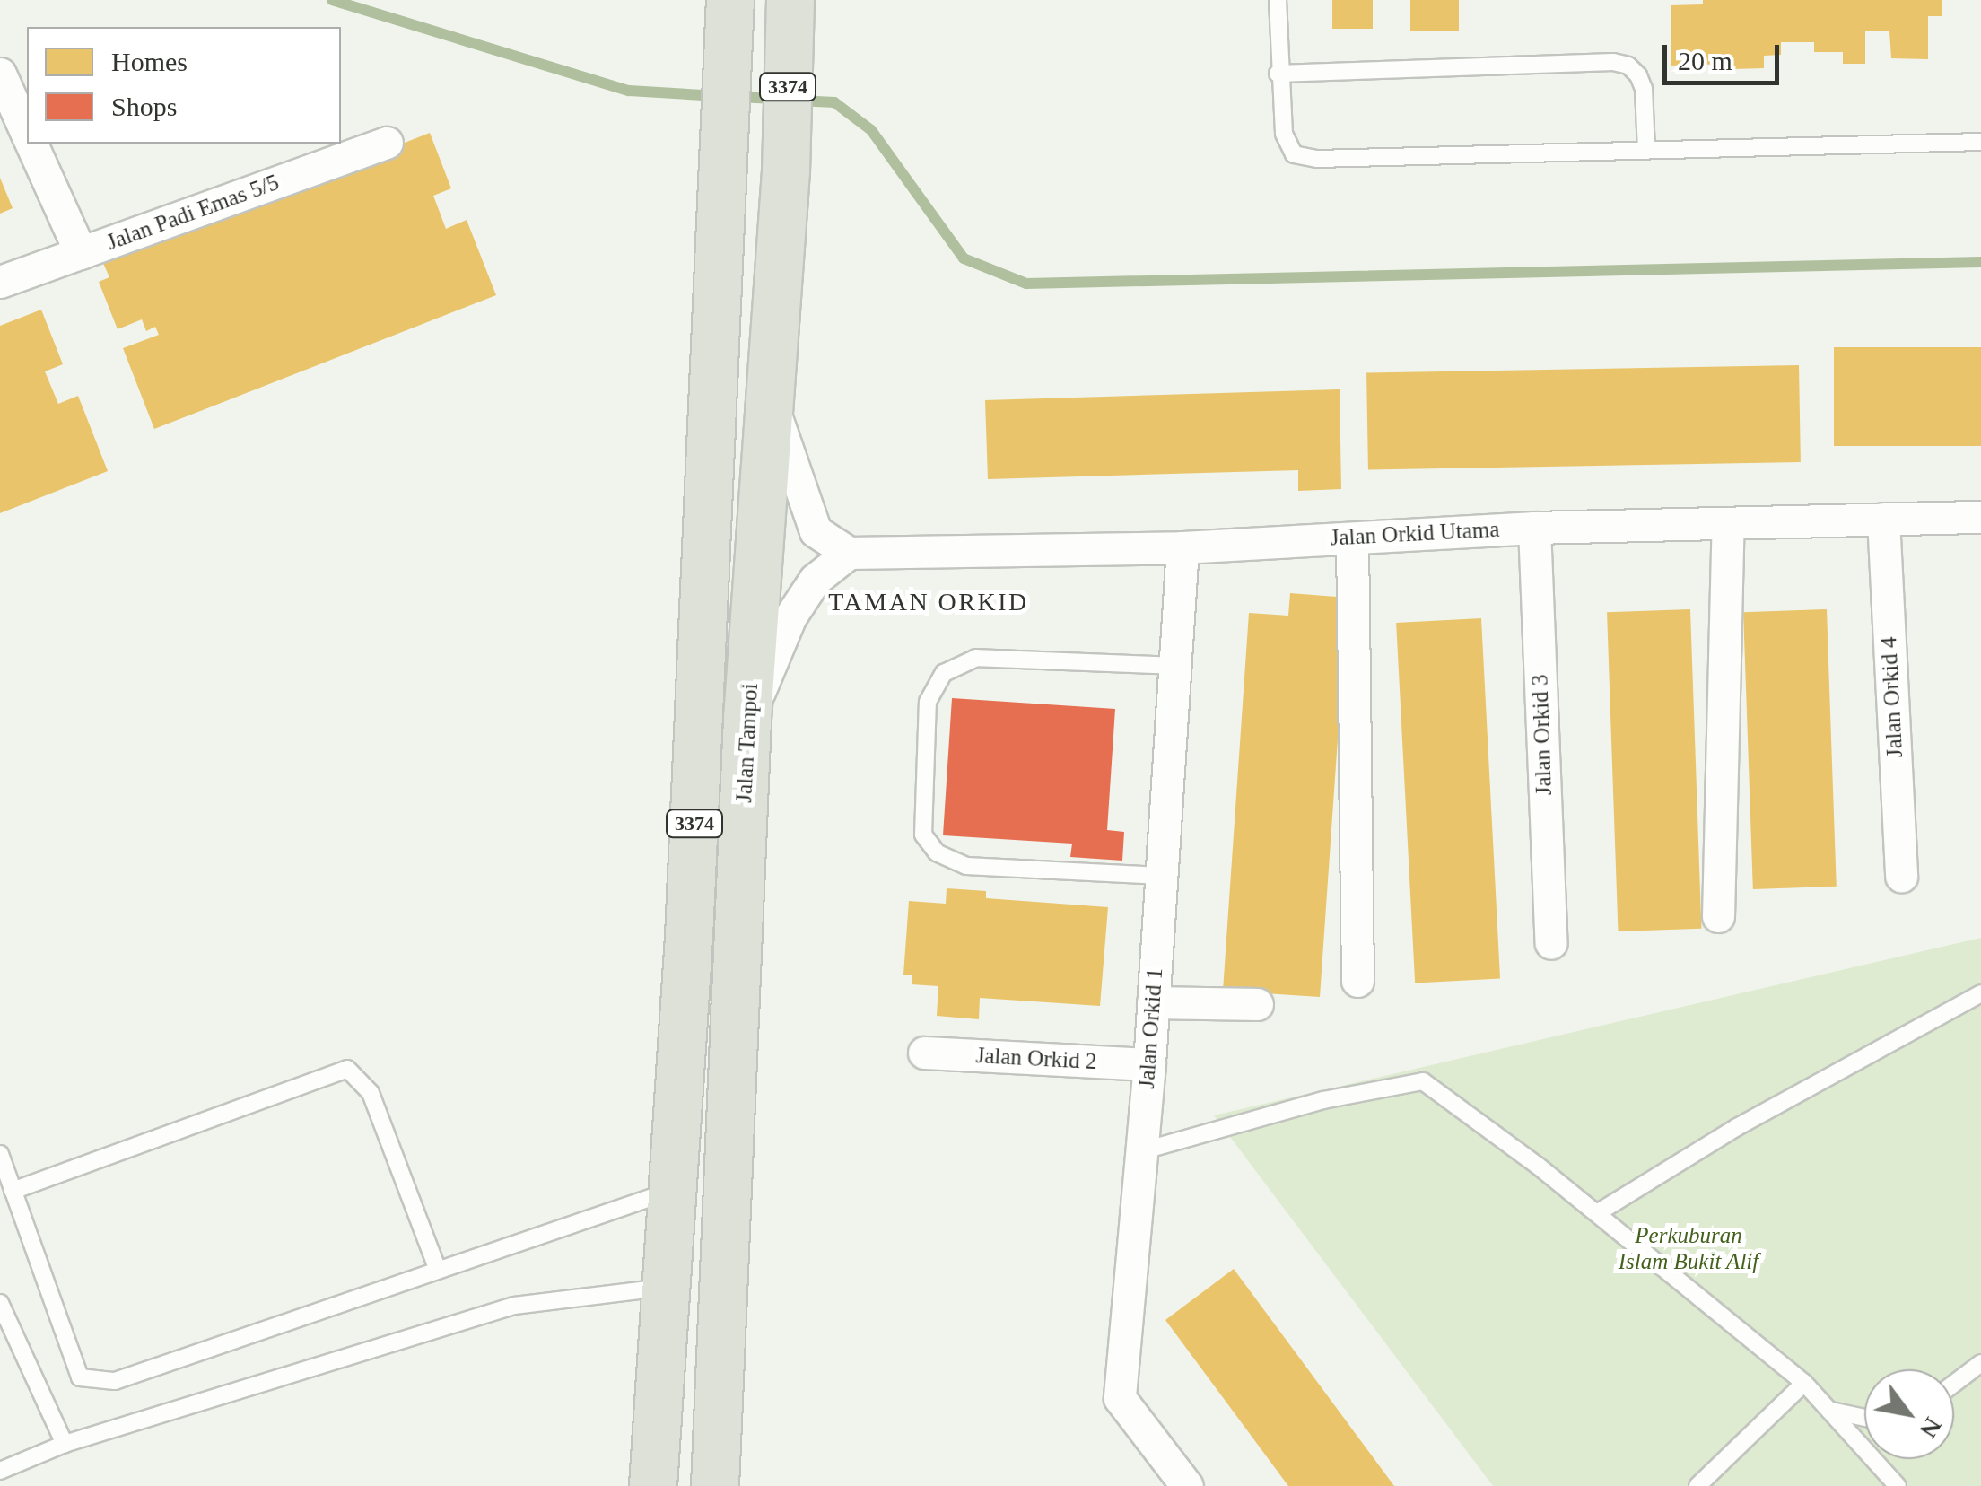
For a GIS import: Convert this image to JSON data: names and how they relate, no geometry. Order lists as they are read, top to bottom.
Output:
{
  "streets": {
    "main road": ["3374", "Jalan Tampoi"],
    "street": [
      "Jalan Padi Emas 5/5",
      "Jalan Orkid Utama",
      "Jalan Orkid 4",
      "Jalan Orkid 3",
      "Jalan Orkid 1",
      "Jalan Orkid 2"
    ]
  },
  "crossings": [
    ["Jalan Orkid Utama", "Jalan Orkid 4"],
    ["Jalan Orkid Utama", "Jalan Orkid 3"],
    ["Jalan Orkid Utama", "Jalan Orkid 1"],
    ["Jalan Orkid 1", "Jalan Orkid 2"]
  ],
  "districts": ["TAMAN ORKID"],
  "parks": ["Perkuburan Islam Bukit Alif"],
  "legend": ["Homes", "Shops"],
  "scale_bar": "20 m",
  "north": "bottom right"
}
